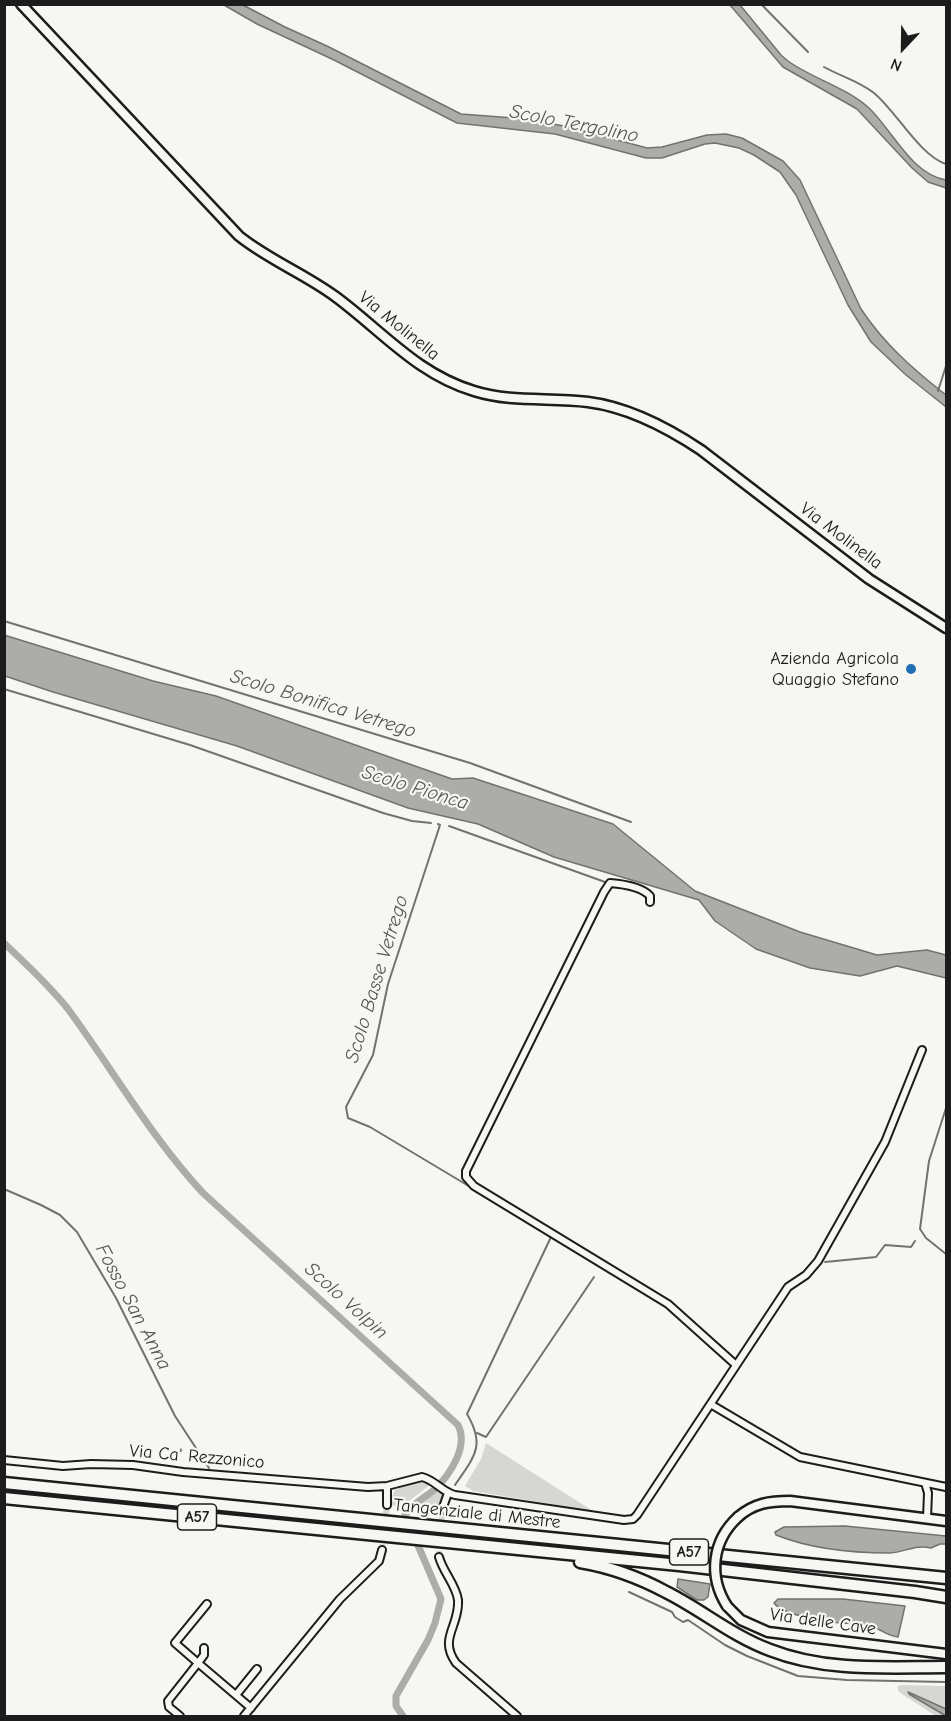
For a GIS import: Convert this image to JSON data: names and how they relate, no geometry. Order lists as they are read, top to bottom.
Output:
{
  "streets": {
    "highway": ["Tangenziale di Mestre", "A57"],
    "street": ["Via Molinella", "Via Ca' Rezzonico", "Via delle Cave"]
  },
  "crossings": [
    ["Tangenziale di Mestre", "A57"]
  ],
  "water": [
    "Scolo Tergolino",
    "Scolo Bonifica Vetrego",
    "Scolo Pionca",
    "Scolo Basse Vetrego",
    "Scolo Volpin",
    "Fosso San Anna"
  ],
  "places": ["Azienda Agricola Quaggio Stefano"],
  "north": "bottom"
}
